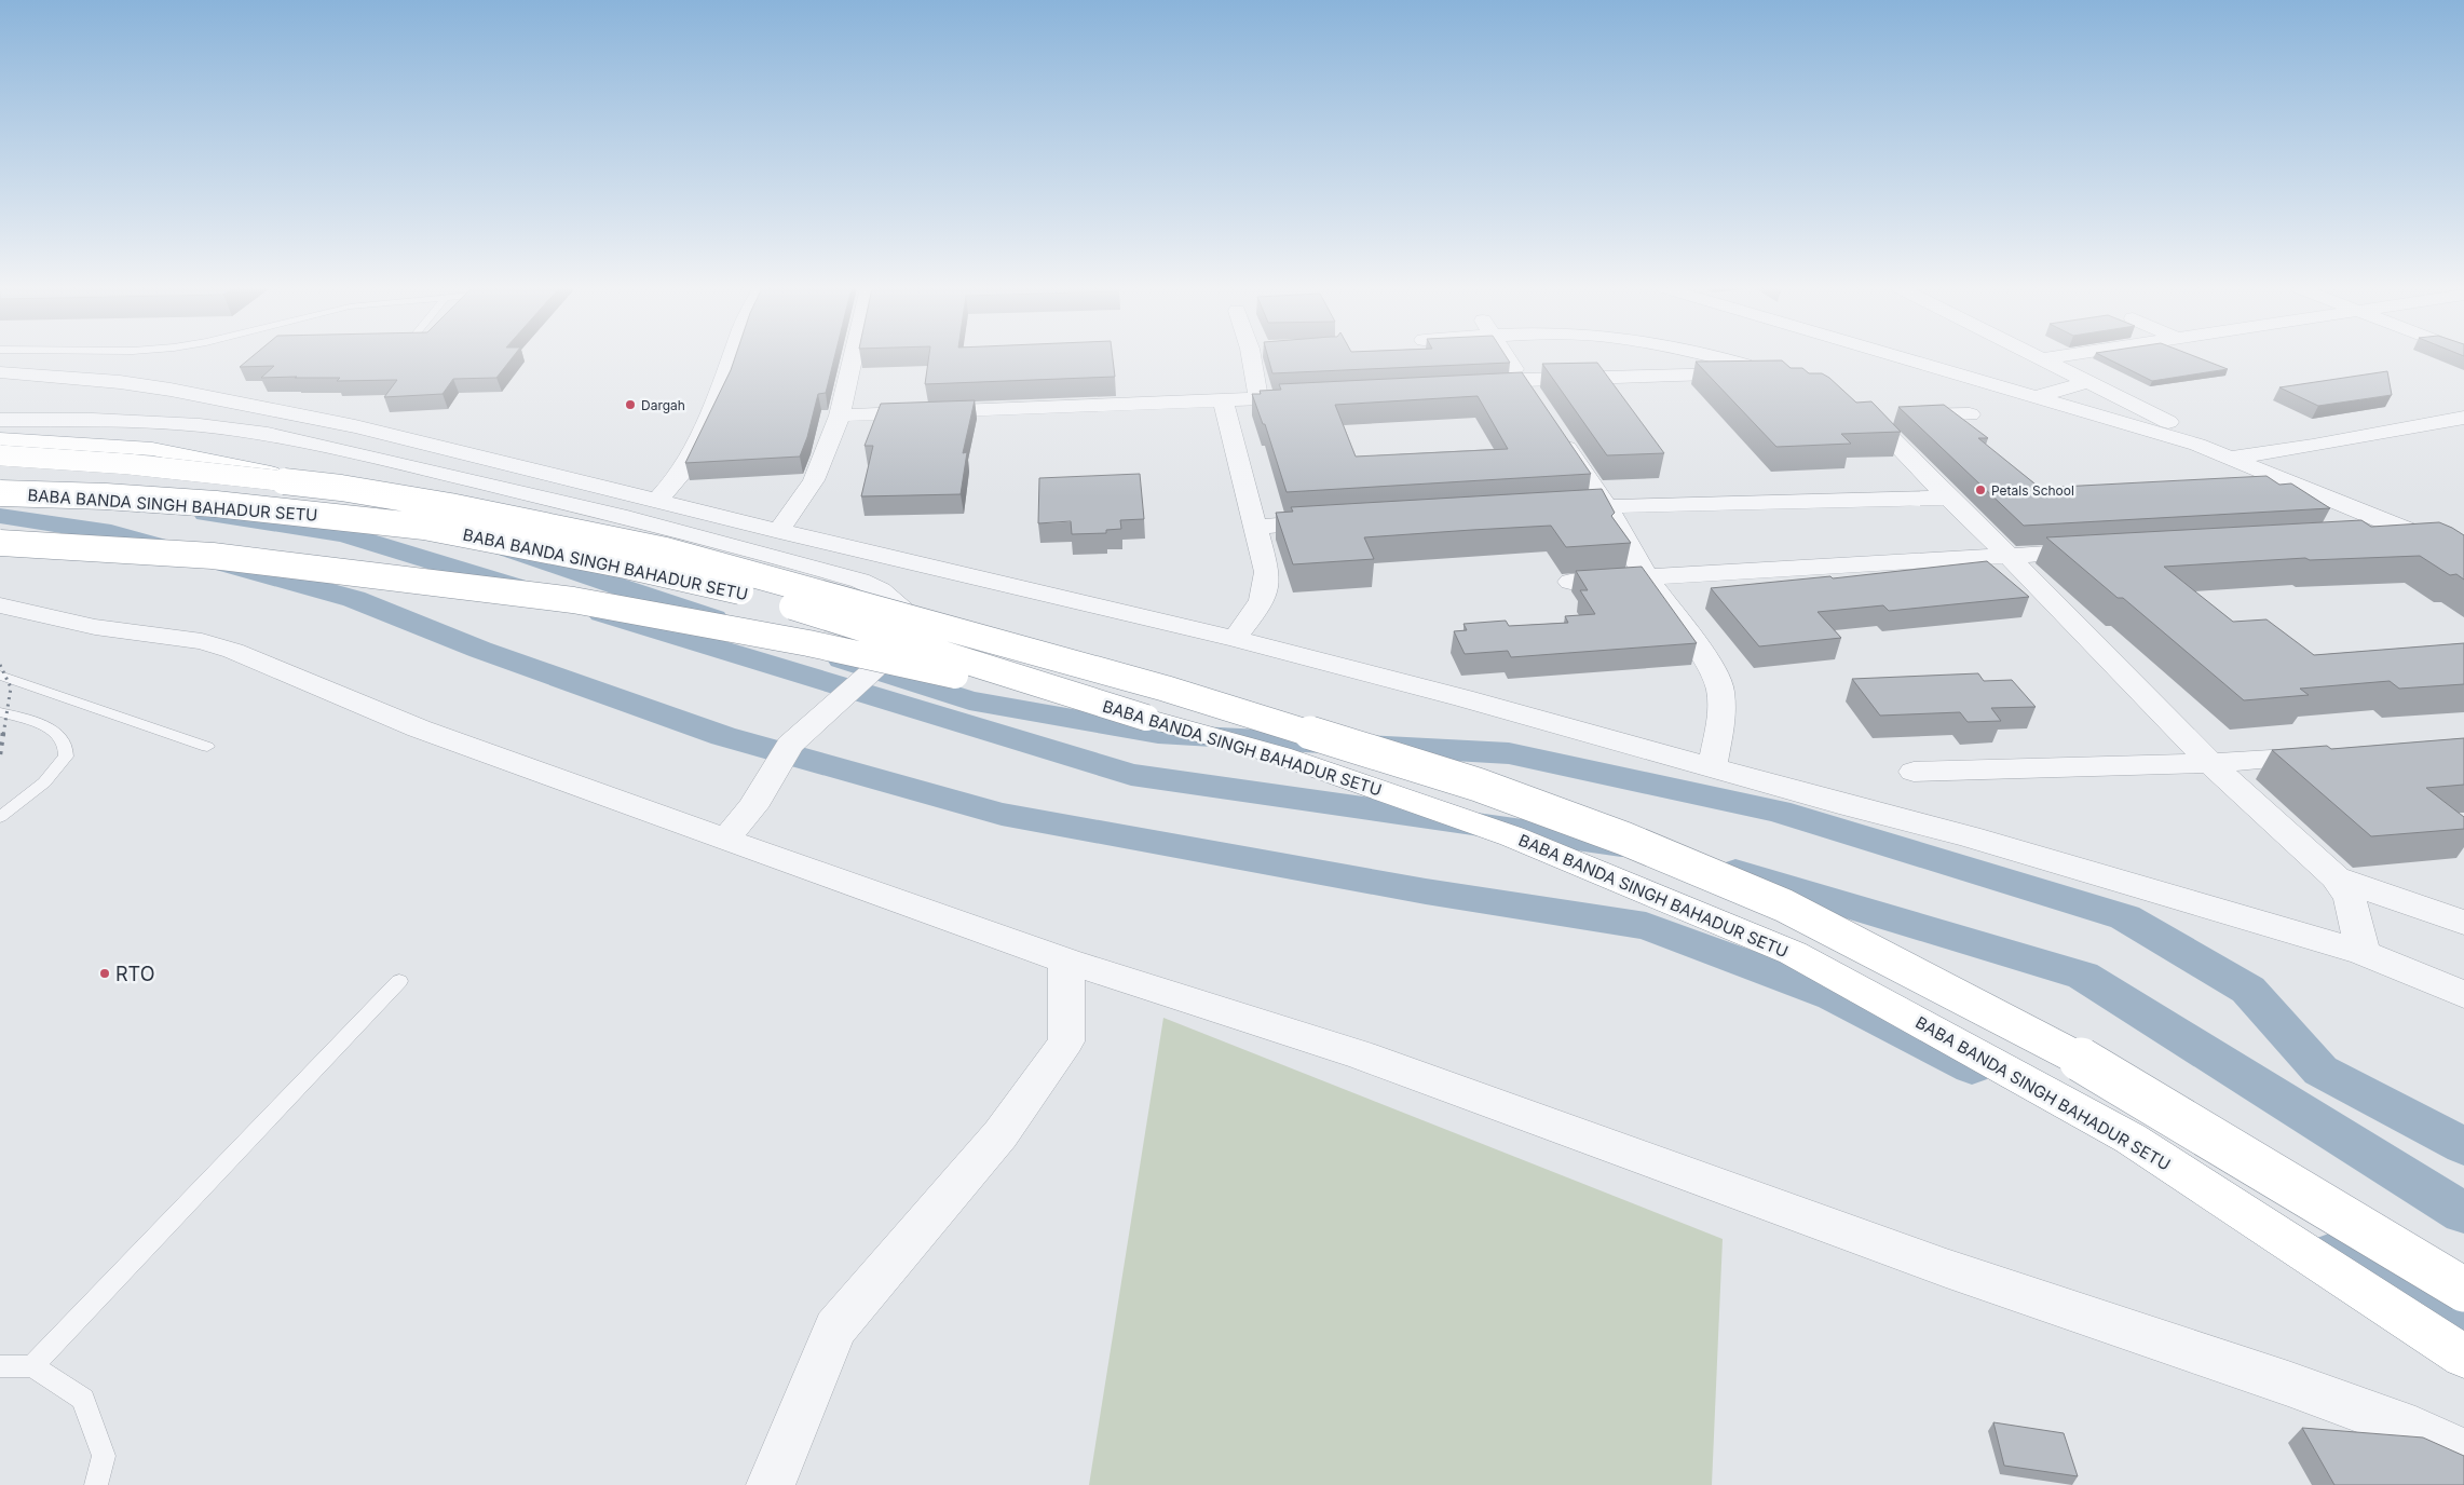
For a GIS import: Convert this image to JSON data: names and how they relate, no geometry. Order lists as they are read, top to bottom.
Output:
{
  "streets": {
    "highway": ["BABA BANDA SINGH BAHADUR SETU"]
  },
  "places": ["Dargah", "Petals School", "RTO"]
}
